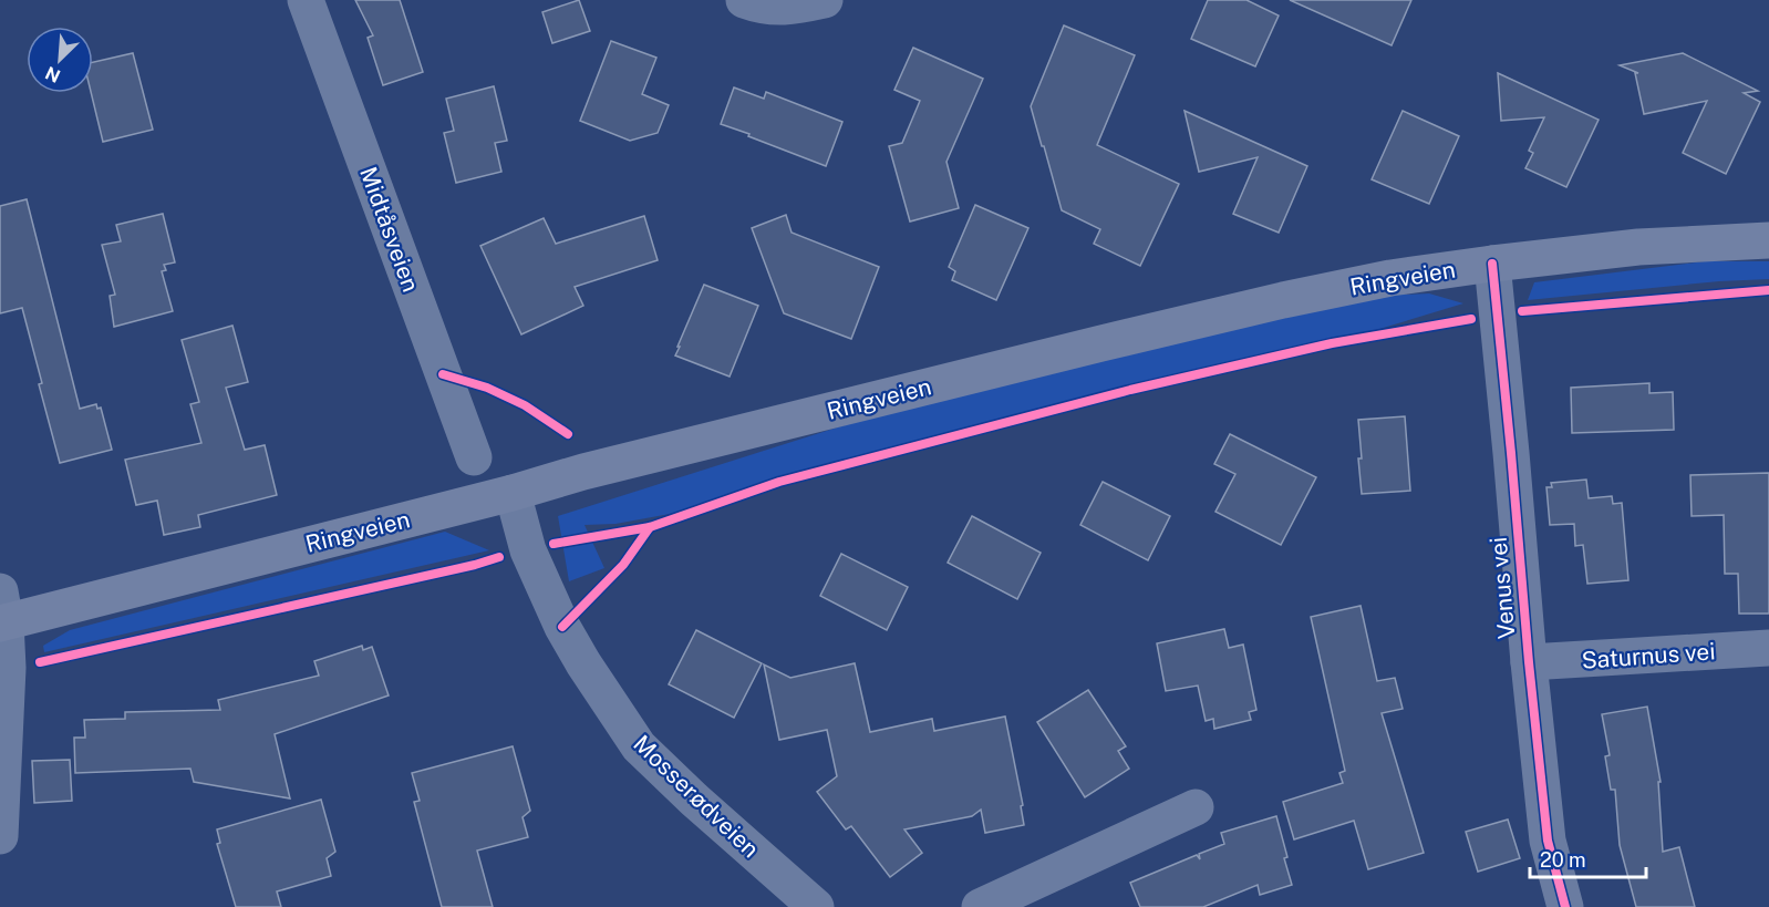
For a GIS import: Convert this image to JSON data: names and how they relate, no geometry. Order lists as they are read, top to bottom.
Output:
{
  "streets": {
    "main road": ["Ringveien"],
    "street": [
      "Midtåsveien",
      "Venus vei",
      "Saturnus vei",
      "Mosserødveien"
    ]
  },
  "crossings": [
    ["Ringveien", "Venus vei"],
    ["Ringveien", "Mosserødveien"],
    ["Venus vei", "Saturnus vei"]
  ],
  "scale_bar": "20 m",
  "north": "bottom left"
}
